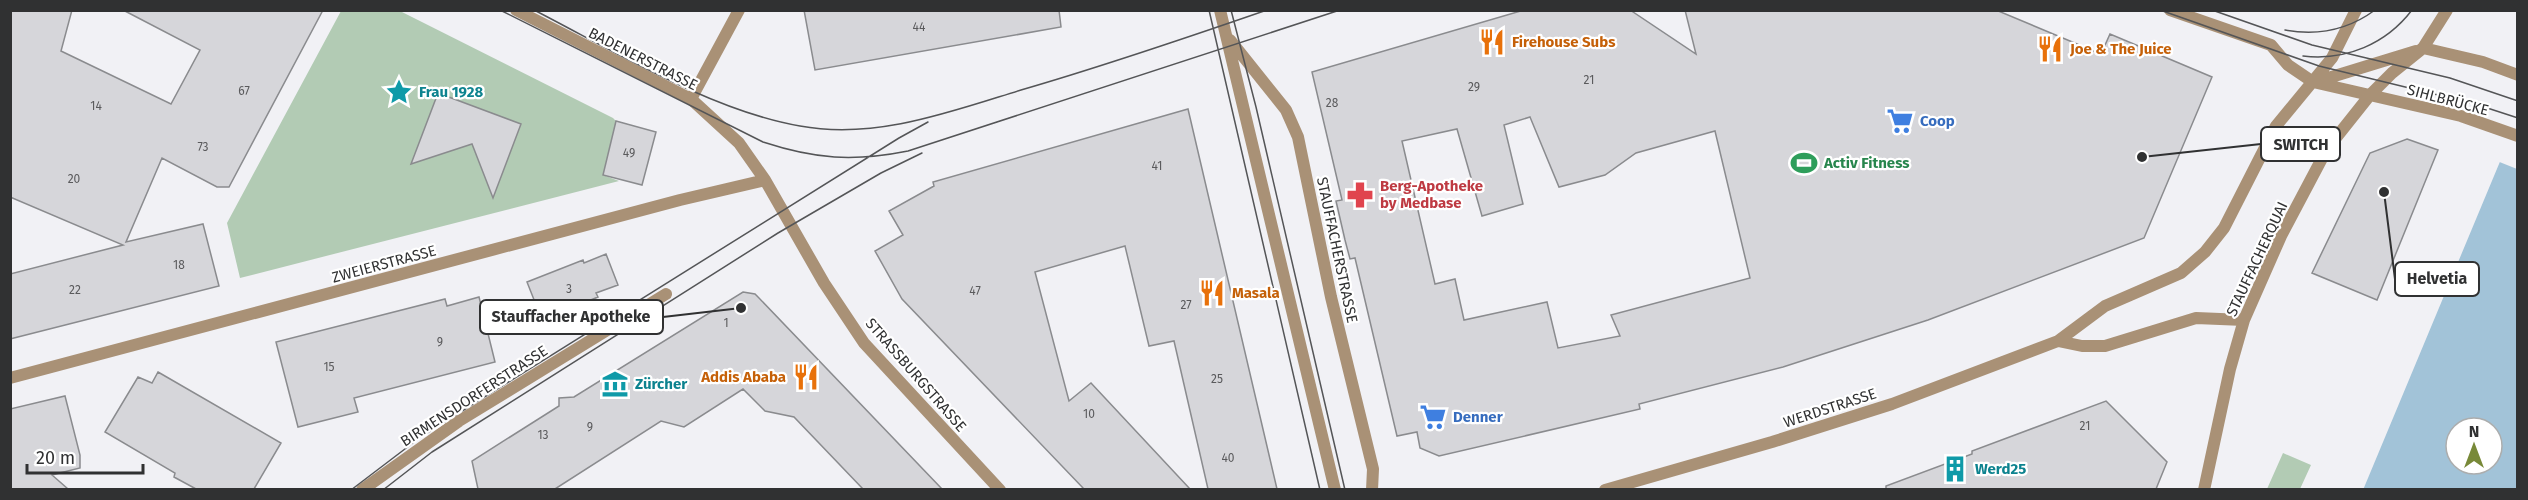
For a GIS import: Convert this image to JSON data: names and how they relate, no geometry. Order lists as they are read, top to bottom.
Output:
{
  "streets": {
    "street": [
      "BADENERSTRASSE",
      "SIHLBRÜCKE",
      "STAUFFACHERSTRASSE",
      "STAUFFACHERQUAI",
      "ZWEIERSTRASSE",
      "STRASSBURGSTRASSE",
      "BIRMENSDORFERSTRASSE",
      "WERDSTRASSE"
    ]
  },
  "crossings": [
    ["BADENERSTRASSE", "ZWEIERSTRASSE"],
    ["BADENERSTRASSE", "STRASSBURGSTRASSE"],
    ["SIHLBRÜCKE", "STAUFFACHERQUAI"],
    ["SIHLBRÜCKE", "WERDSTRASSE"],
    ["ZWEIERSTRASSE", "STRASSBURGSTRASSE"]
  ],
  "places": {
    "restaurant": [
      "Firehouse Subs",
      "Joe & The Juice",
      "Masala",
      "Addis Ababa"
    ],
    "place": ["Frau 1928"],
    "supermarket": ["Coop", "Denner"],
    "other": ["SWITCH", "Helvetia", "Stauffacher Apotheke"],
    "sports": ["Activ Fitness"],
    "pharmacy": ["Berg-Apotheke by Medbase"],
    "museum": ["Zürcher"],
    "building": ["Werd25"]
  },
  "house_numbers": [
    "44",
    "21",
    "29",
    "67",
    "28",
    "14",
    "73",
    "49",
    "41",
    "20",
    "18",
    "3",
    "22",
    "47",
    "27",
    "1",
    "9",
    "15",
    "25",
    "10",
    "21",
    "9",
    "13",
    "40"
  ],
  "scale_bar": "20 m",
  "north": "top"
}
